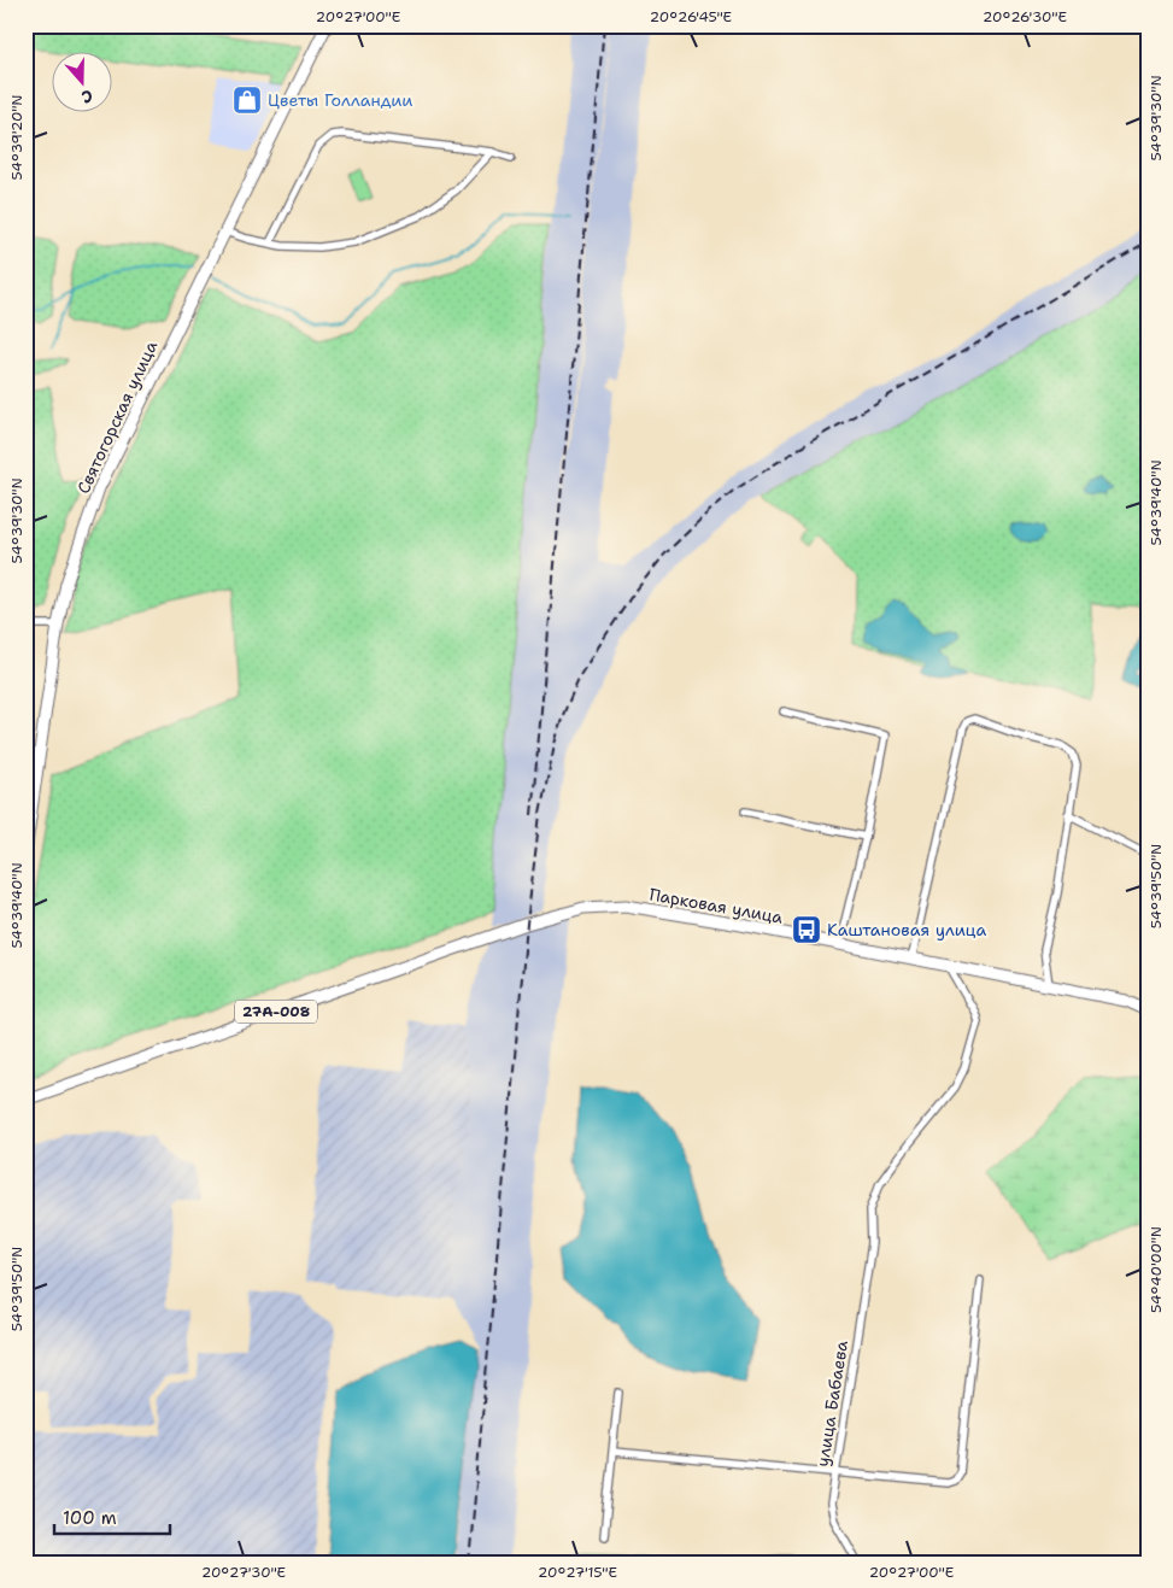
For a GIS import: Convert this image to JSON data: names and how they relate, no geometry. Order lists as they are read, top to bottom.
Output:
{
  "streets": {
    "main road": ["Святогорская улица", "Парковая улица", "27А-008"],
    "street": ["улица Бабаева"]
  },
  "crossings": [
    ["Парковая улица", "улица Бабаева"]
  ],
  "places": {
    "shop": ["Цветы Голландии"],
    "bus stop": ["Каштановая улица"]
  },
  "scale_bar": "100 m",
  "north": "bottom",
  "coordinates": [
    "20°27'00\"E",
    "20°26'45\"E",
    "20°26'30\"E",
    "54°39'30\"N",
    "54°39'20\"N",
    "54°39'40\"N",
    "54°39'50\"N",
    "54°40'00\"N",
    "20°27'30\"E",
    "20°27'15\"E"
  ]
}
